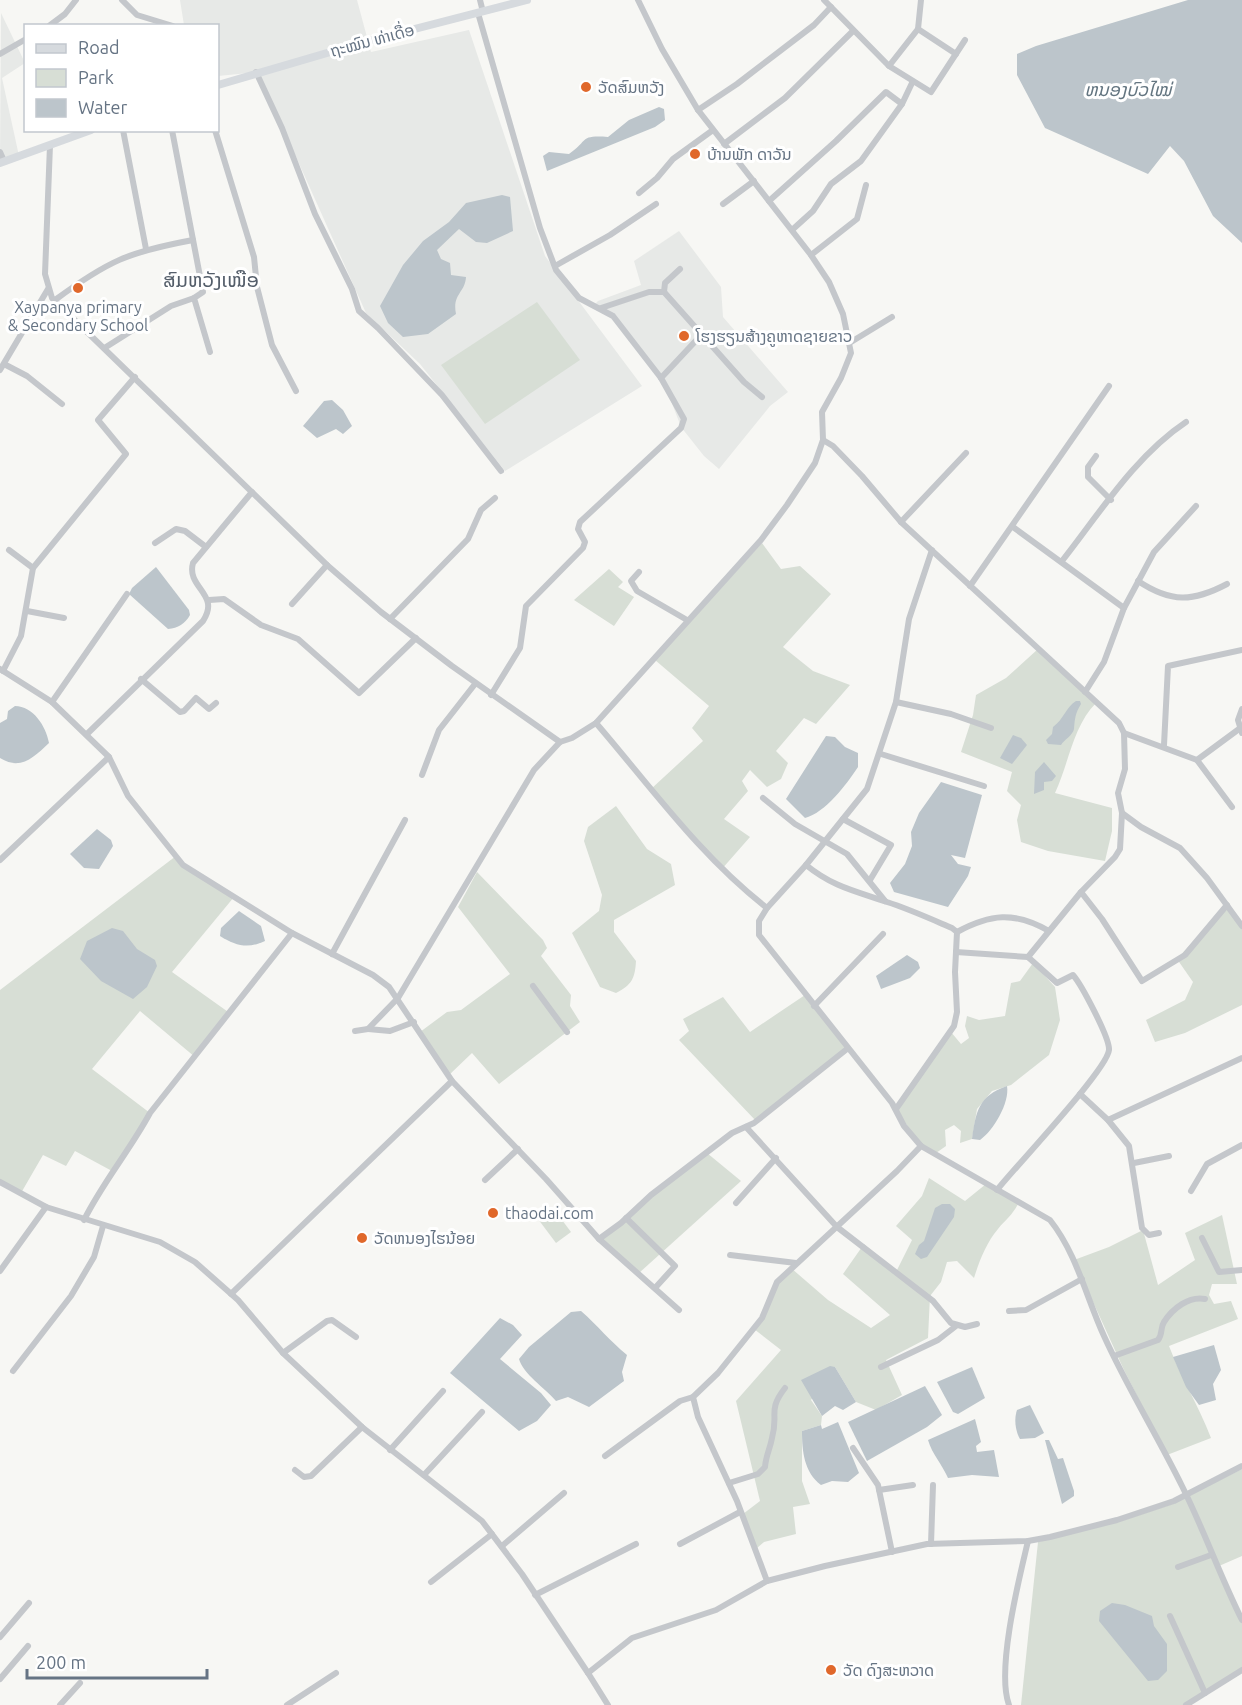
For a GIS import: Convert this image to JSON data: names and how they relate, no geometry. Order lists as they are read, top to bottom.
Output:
{
  "streets": {
    "main road": ["ຖະໝົນ ທ່າເດື່ອ"]
  },
  "districts": ["ສົມຫວັງເໜືອ"],
  "water": ["ຫນອງບົວໄໝ່"],
  "places": [
    "ວັດສົມຫວັງ",
    "ບ້ານພັກ ດາວັນ",
    "Xaypanya primary & Secondary School",
    "ໂຮງຮຽນສ້າງຄູຫາດຊາຍຂາວ",
    "thaodai.com",
    "ວັດຫນອງໄຮນ້ອຍ",
    "ວັດ ດົງສະຫວາດ"
  ],
  "legend": ["Road", "Park", "Water"],
  "scale_bar": "200 m"
}
